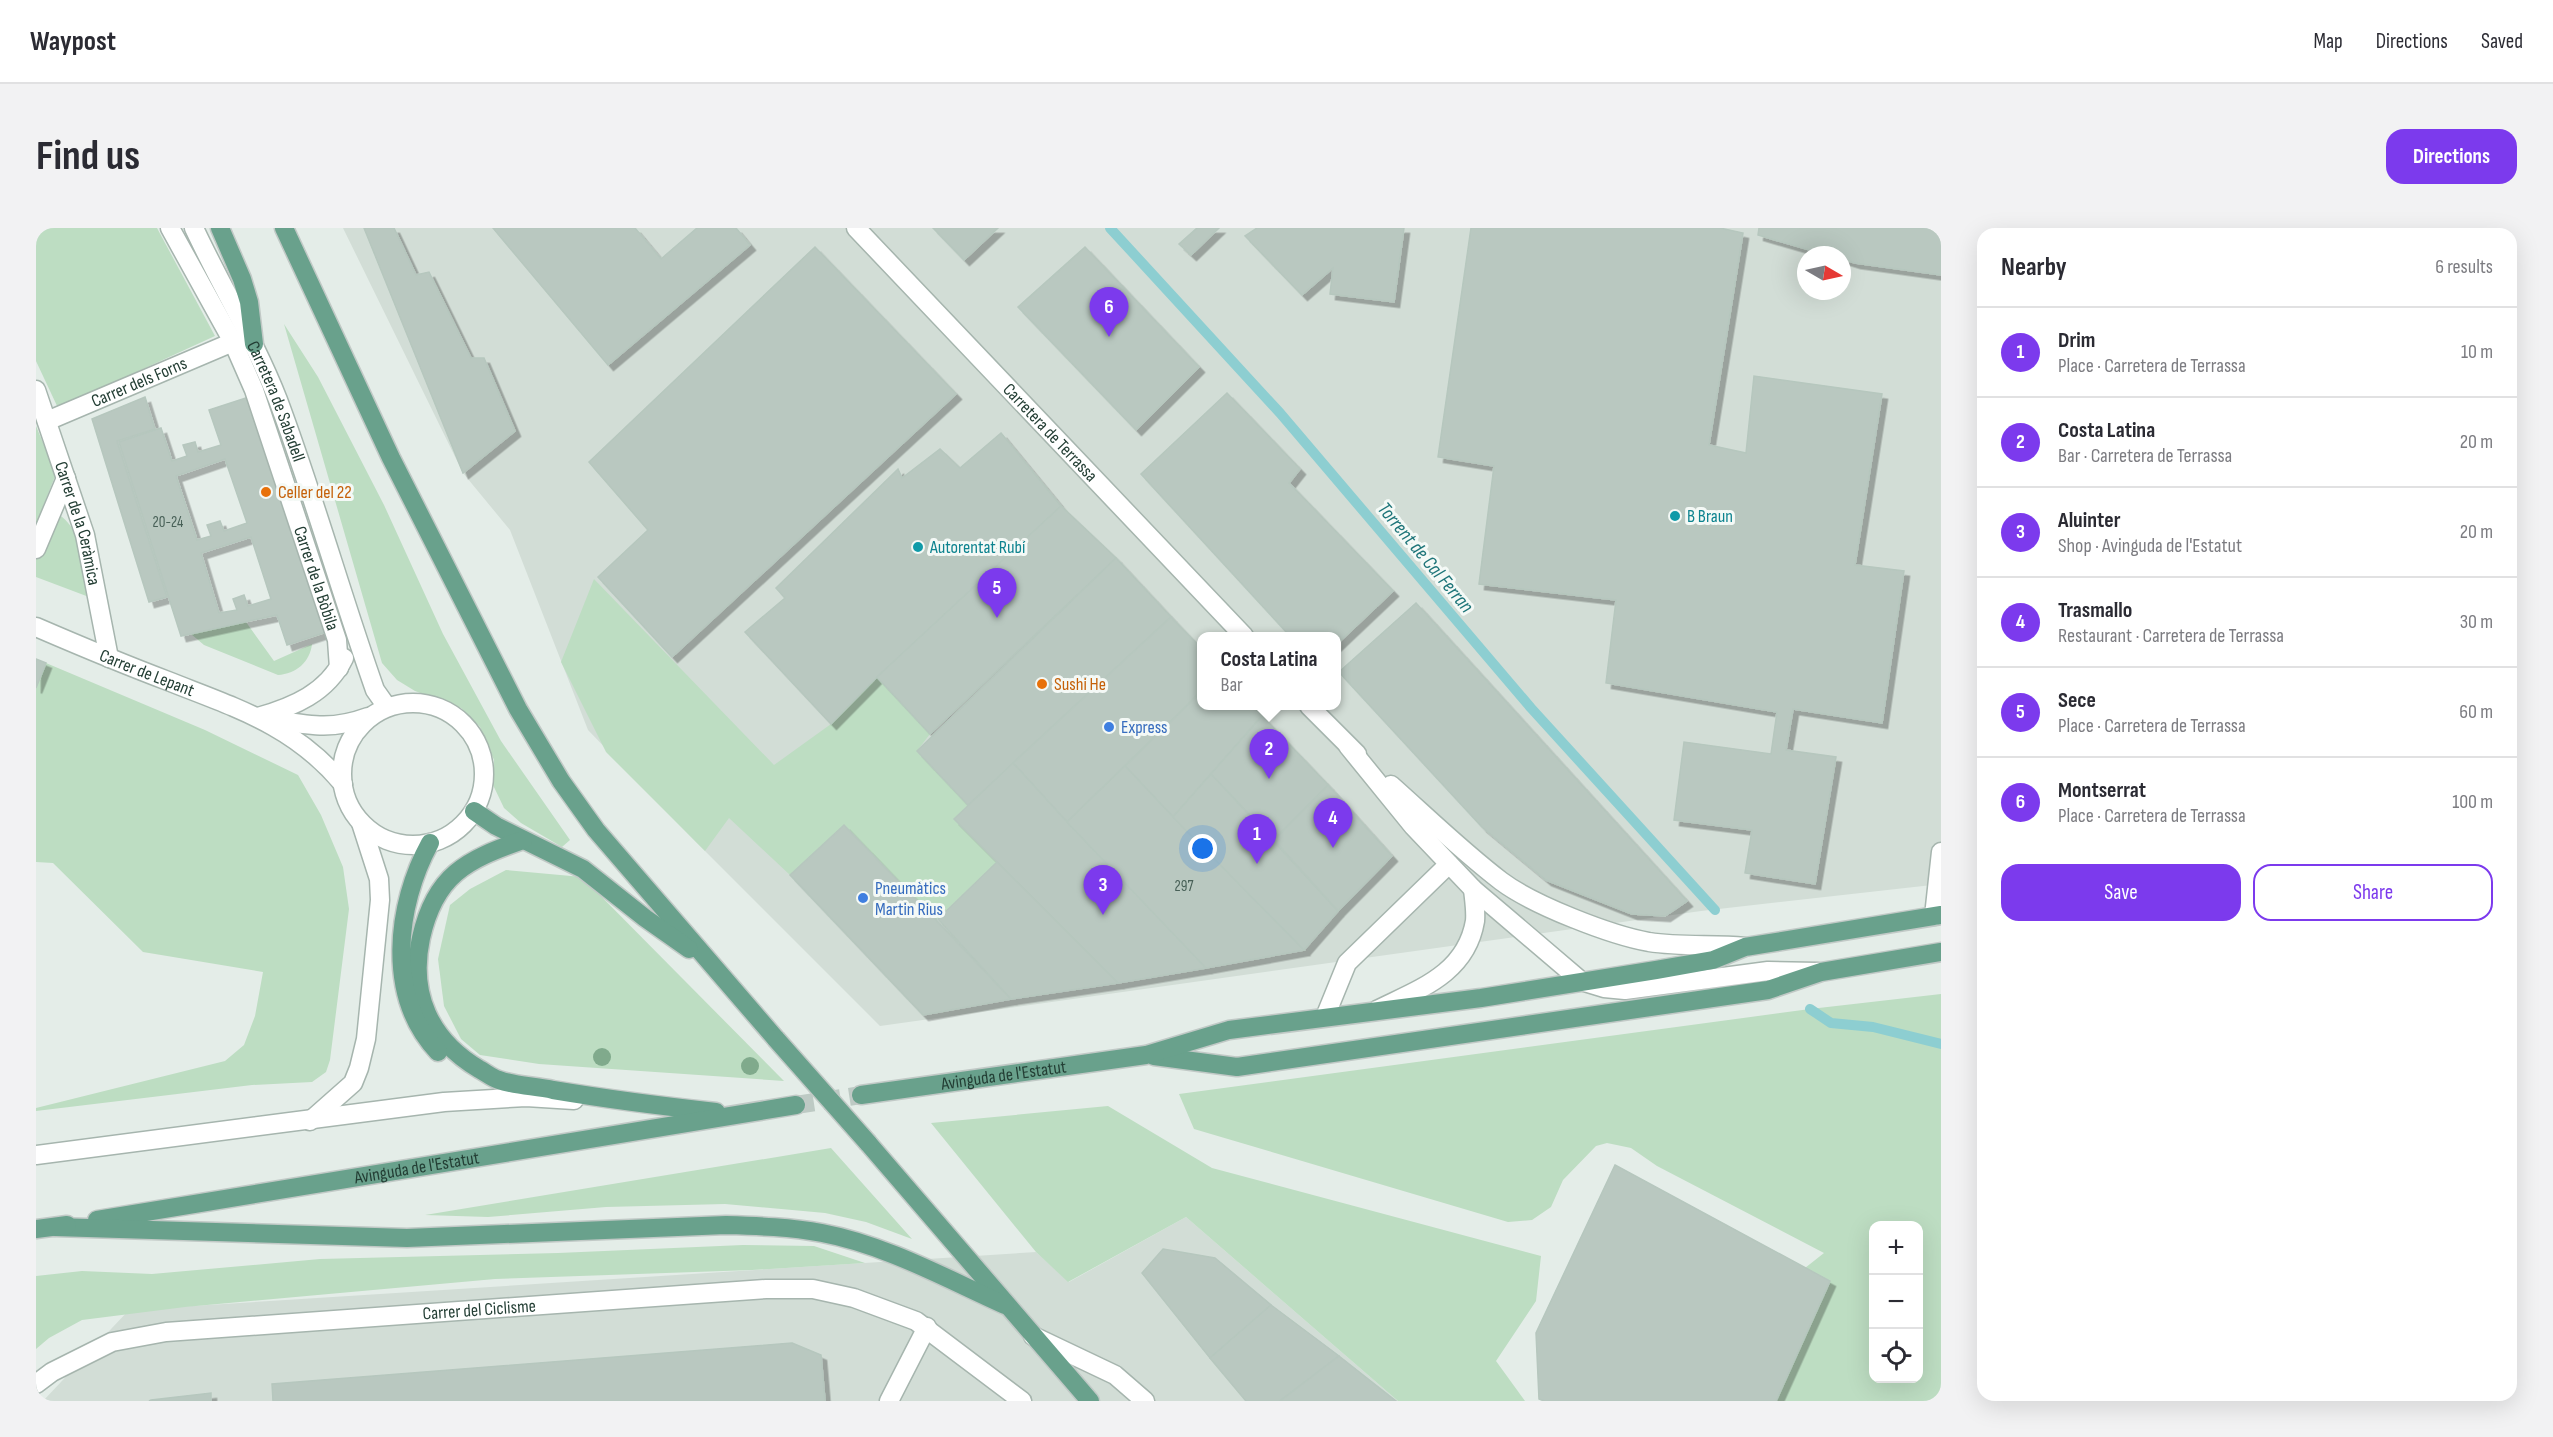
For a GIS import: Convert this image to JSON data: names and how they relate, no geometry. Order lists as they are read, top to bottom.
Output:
{
  "streets": {
    "main road": ["Avinguda de l'Estatut"],
    "street": [
      "Carrer dels Forns",
      "Carretera de Sabadell",
      "Carretera de Terrassa",
      "Carrer de la Ceràmica",
      "Carrer de la Bòbila",
      "Carrer de Lepant",
      "Carrer del Ciclisme"
    ]
  },
  "crossings": [
    ["Carrer dels Forns", "Carrer de la Ceràmica"],
    ["Carrer dels Forns", "Carrer de la Bòbila"],
    ["Carretera de Sabadell", "Carrer de la Bòbila"],
    ["Carretera de Sabadell", "Carrer de Lepant"],
    ["Carrer de la Ceràmica", "Carrer de Lepant"]
  ],
  "water": ["Torrent de Cal Ferran"],
  "places": [
    "Celler del 22",
    "B Braun",
    "Autorentat Rubí",
    "Sushi He",
    "Express",
    "Pneumàtics Martin Rius"
  ],
  "house_numbers": ["20-24", "297"],
  "north": "right",
  "page": {
    "header": "Waypost",
    "nav": ["Map", "Directions", "Saved"],
    "buttons": [
      "Directions",
      ["Save", "Share"]
    ],
    "title": "Find us",
    "heading": ["Nearby", "6 results"],
    "pins": [
      "6",
      "5",
      "2",
      "4",
      "1",
      "3"
    ],
    "list": [
      {
        "mark": "1",
        "name": "Drim",
        "note": "Place · Carretera de Terrassa",
        "value": "10 m"
      },
      {
        "mark": "2",
        "name": "Costa Latina",
        "note": "Bar · Carretera de Terrassa",
        "value": "20 m"
      },
      {
        "mark": "3",
        "name": "Aluinter",
        "note": "Shop · Avinguda de l'Estatut",
        "value": "20 m"
      },
      {
        "mark": "4",
        "name": "Trasmallo",
        "note": "Restaurant · Carretera de Terrassa",
        "value": "30 m"
      },
      {
        "mark": "5",
        "name": "Sece",
        "note": "Place · Carretera de Terrassa",
        "value": "60 m"
      },
      {
        "mark": "6",
        "name": "Montserrat",
        "note": "Place · Carretera de Terrassa",
        "value": "100 m"
      }
    ],
    "popup": ["Costa Latina", "Bar"],
    "map_buttons": ["+", "−"]
  }
}
